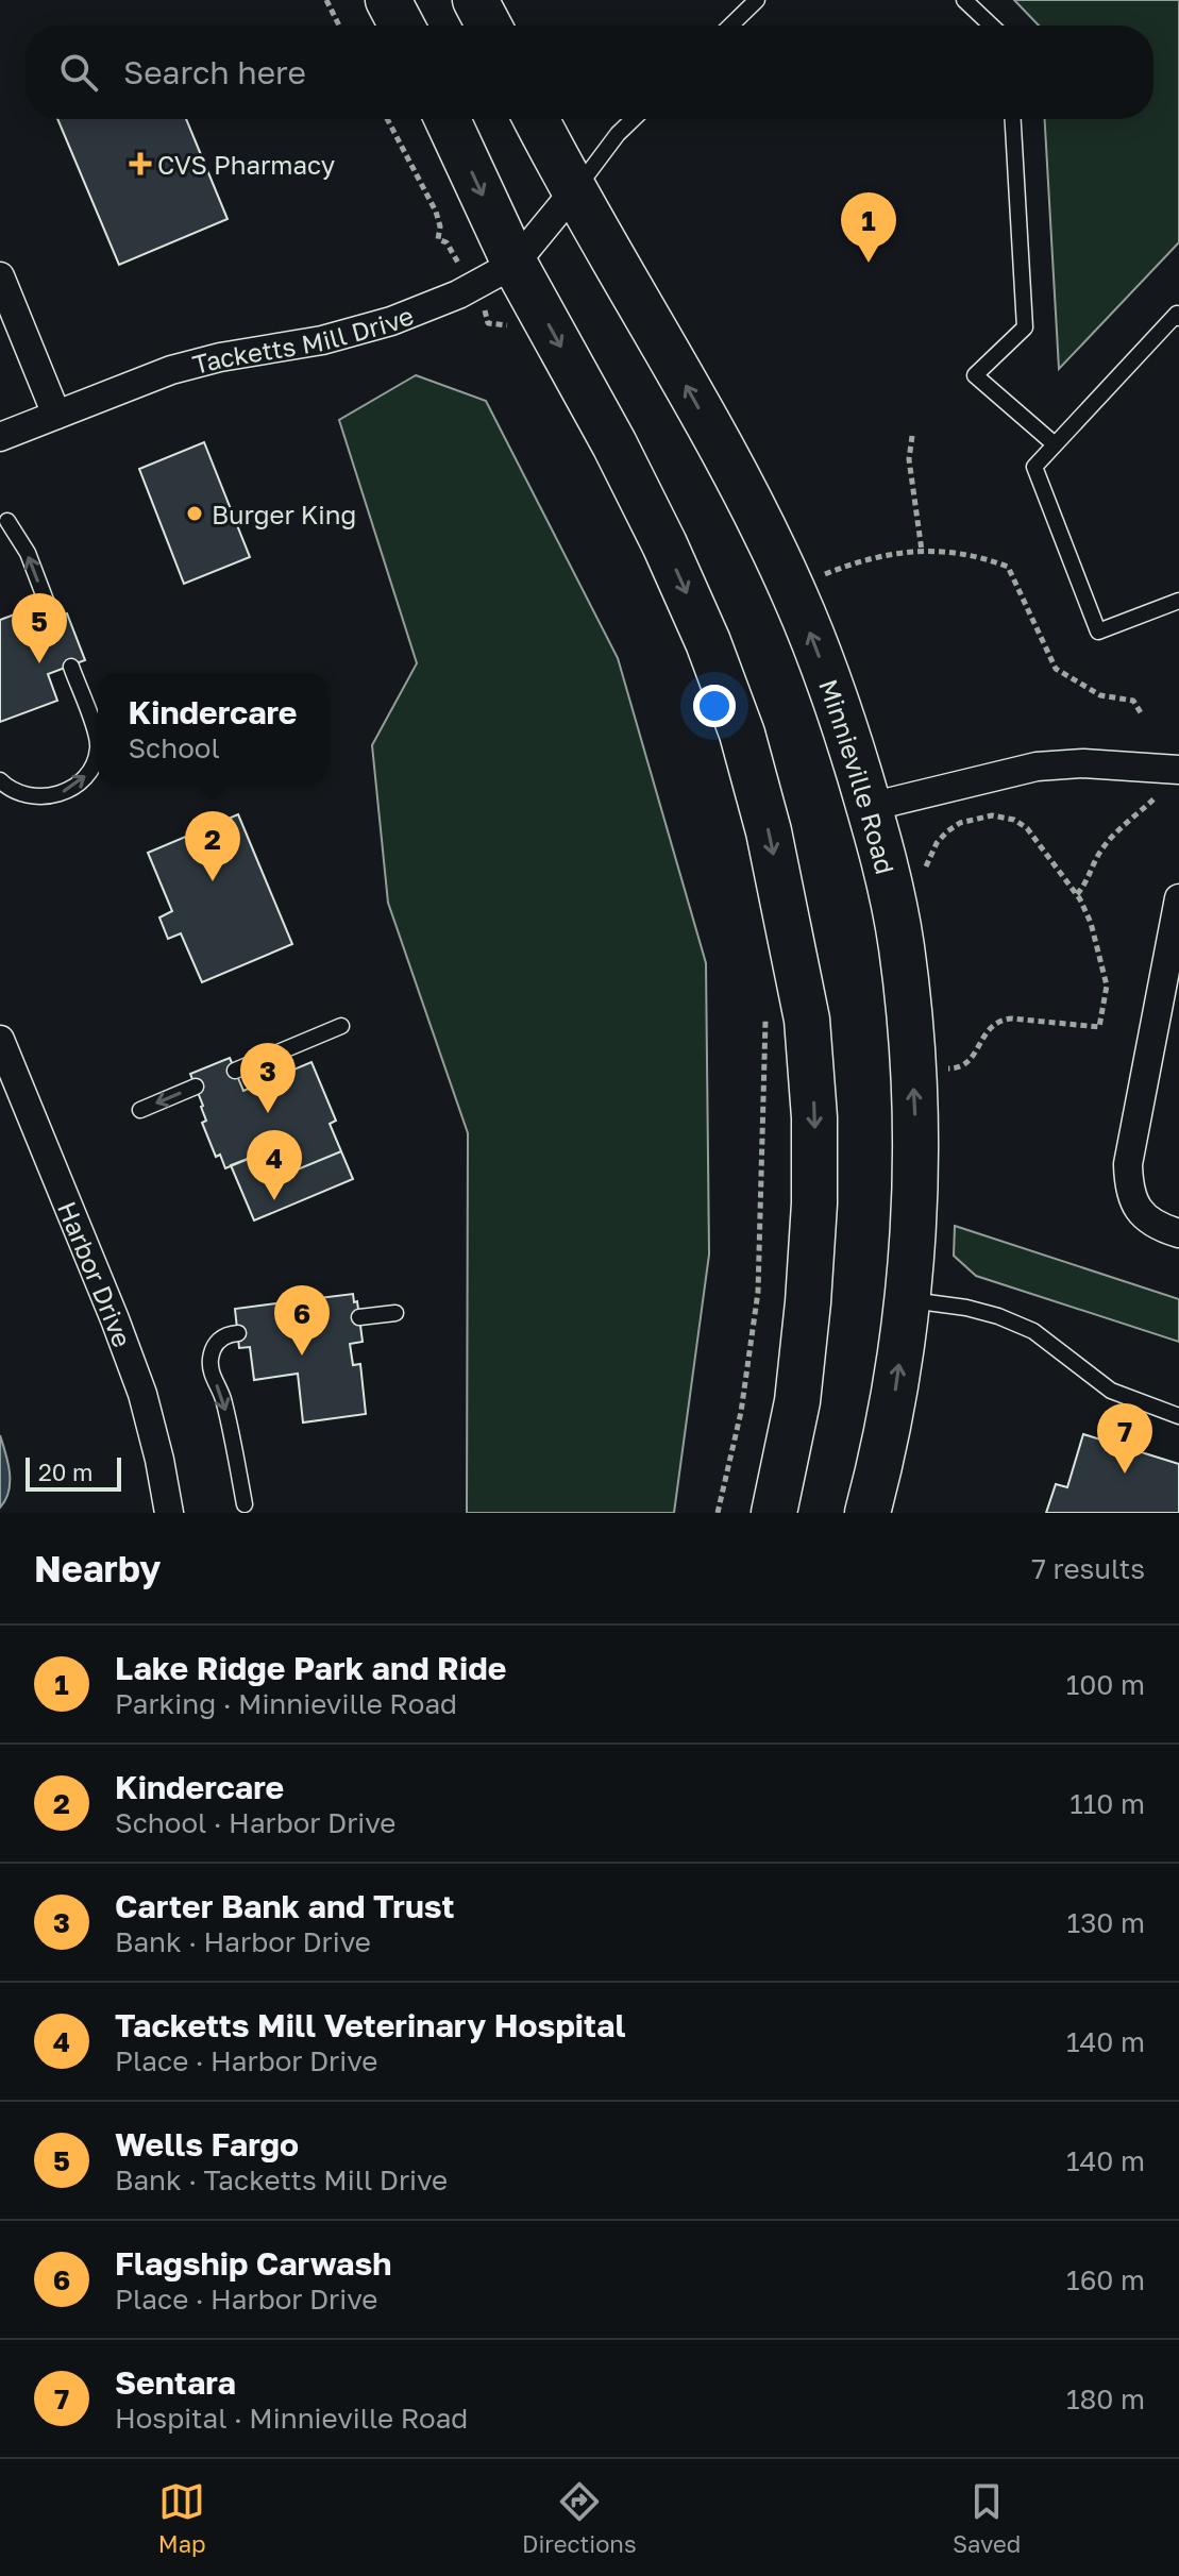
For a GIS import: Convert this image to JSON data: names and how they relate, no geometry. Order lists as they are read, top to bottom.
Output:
{
  "streets": {
    "main road": ["Minnieville Road"],
    "street": ["Tacketts Mill Drive", "Harbor Drive"]
  },
  "crossings": [
    ["Tacketts Mill Drive", "Minnieville Road"]
  ],
  "places": {
    "health": ["CVS Pharmacy"],
    "other": ["Burger King"]
  },
  "scale_bar": "20 m",
  "page": {
    "search": "Search here",
    "pins": [
      "1",
      "5",
      "2",
      "3",
      "4",
      "6",
      "7"
    ],
    "popup": ["Kindercare", "School"],
    "scale": "20 m",
    "heading": ["Nearby", "7 results"],
    "list": [
      {
        "mark": "1",
        "name": "Lake Ridge Park and Ride",
        "note": "Parking · Minnieville Road",
        "value": "100 m"
      },
      {
        "mark": "2",
        "name": "Kindercare",
        "note": "School · Harbor Drive",
        "value": "110 m"
      },
      {
        "mark": "3",
        "name": "Carter Bank and Trust",
        "note": "Bank · Harbor Drive",
        "value": "130 m"
      },
      {
        "mark": "4",
        "name": "Tacketts Mill Veterinary Hospital",
        "note": "Place · Harbor Drive",
        "value": "140 m"
      },
      {
        "mark": "5",
        "name": "Wells Fargo",
        "note": "Bank · Tacketts Mill Drive",
        "value": "140 m"
      },
      {
        "mark": "6",
        "name": "Flagship Carwash",
        "note": "Place · Harbor Drive",
        "value": "160 m"
      },
      {
        "mark": "7",
        "name": "Sentara",
        "note": "Hospital · Minnieville Road",
        "value": "180 m"
      }
    ],
    "nav": ["Map", "Directions", "Saved"]
  }
}
